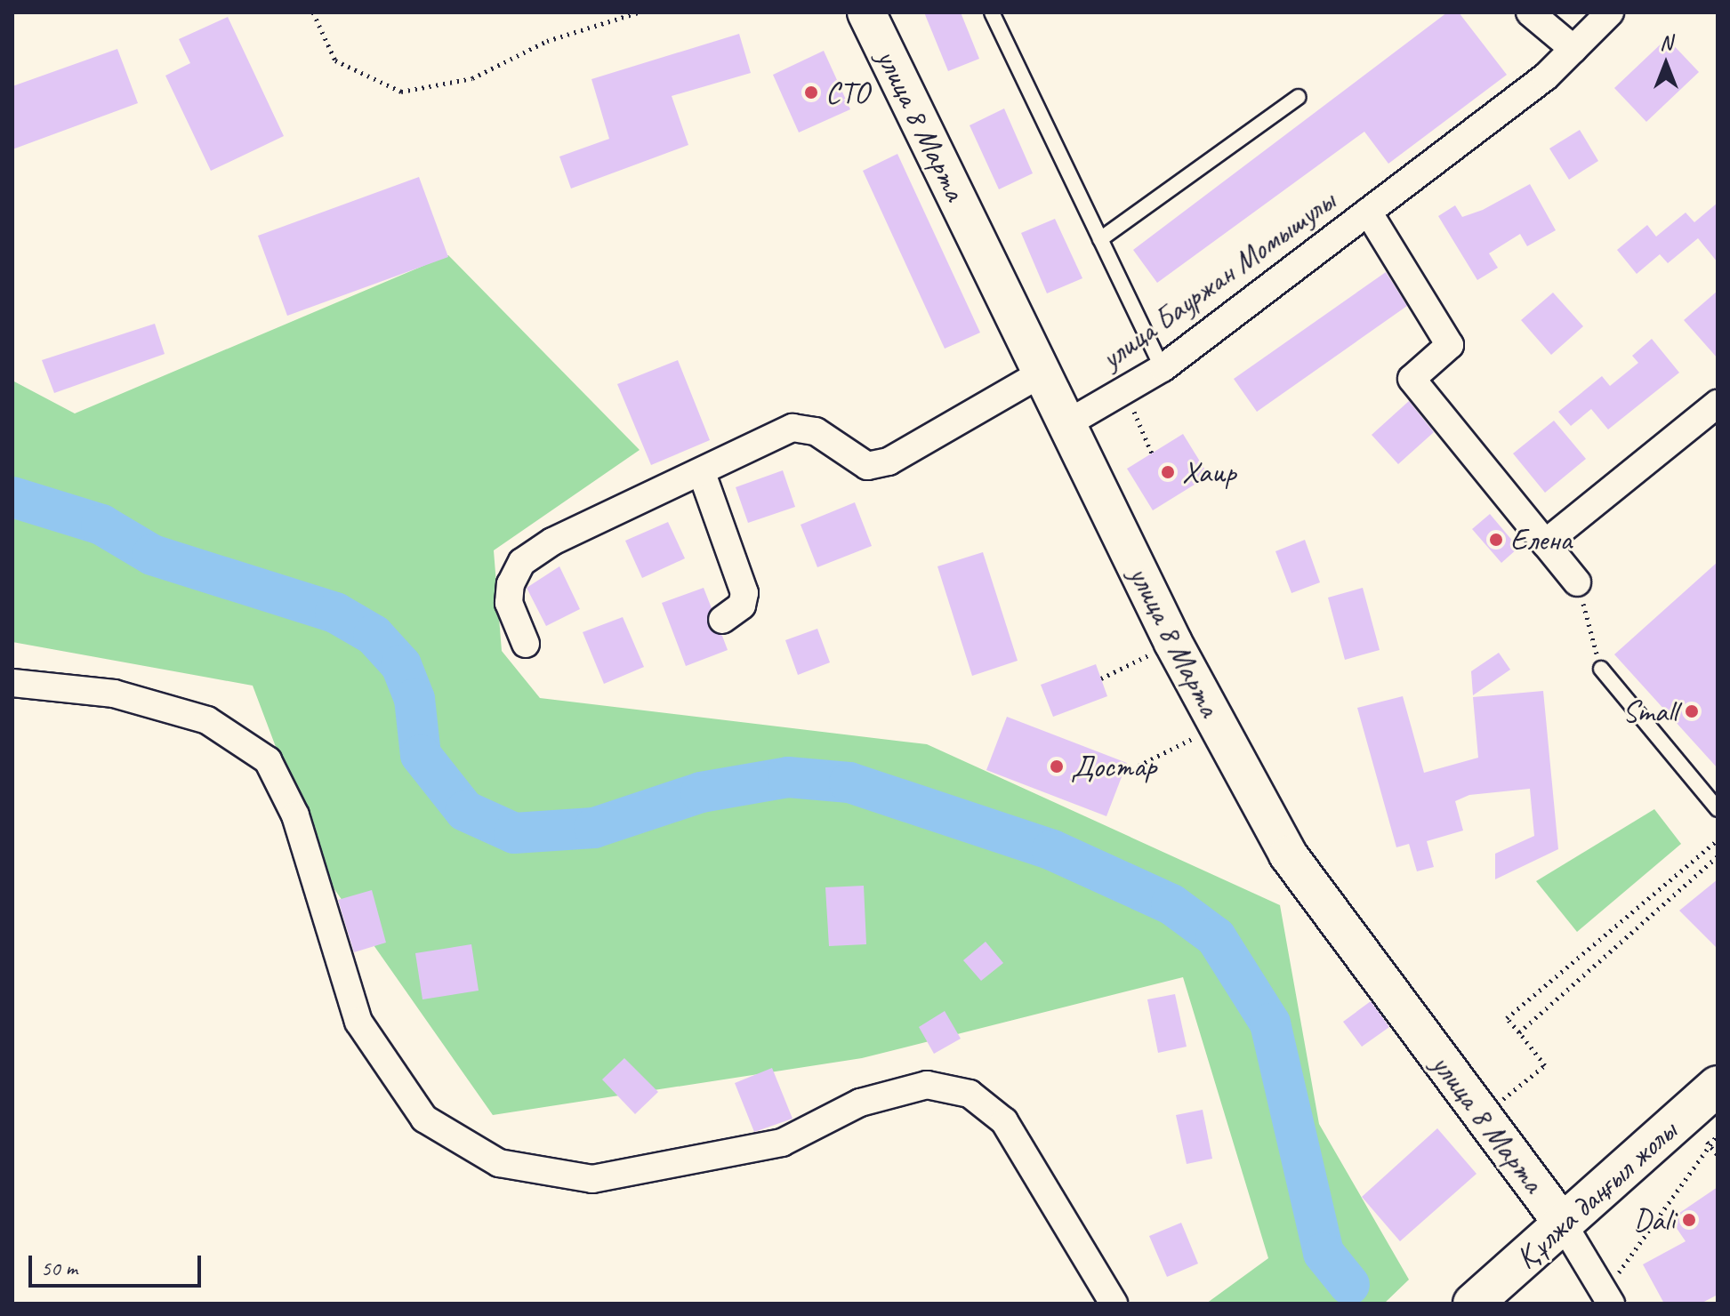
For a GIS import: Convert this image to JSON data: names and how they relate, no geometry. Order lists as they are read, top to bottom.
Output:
{
  "streets": {
    "main road": ["Құлжа даңғыл жолы"],
    "street": ["улица 8 Марта", "улица Бауржан Момышулы"]
  },
  "crossings": [
    ["улица 8 Марта", "улица Бауржан Момышулы"],
    ["улица 8 Марта", "Құлжа даңғыл жолы"]
  ],
  "places": [
    "СТО",
    "Хаир",
    "Елена",
    "Small",
    "Достар",
    "Dali"
  ],
  "scale_bar": "50 m",
  "north": "top"
}
